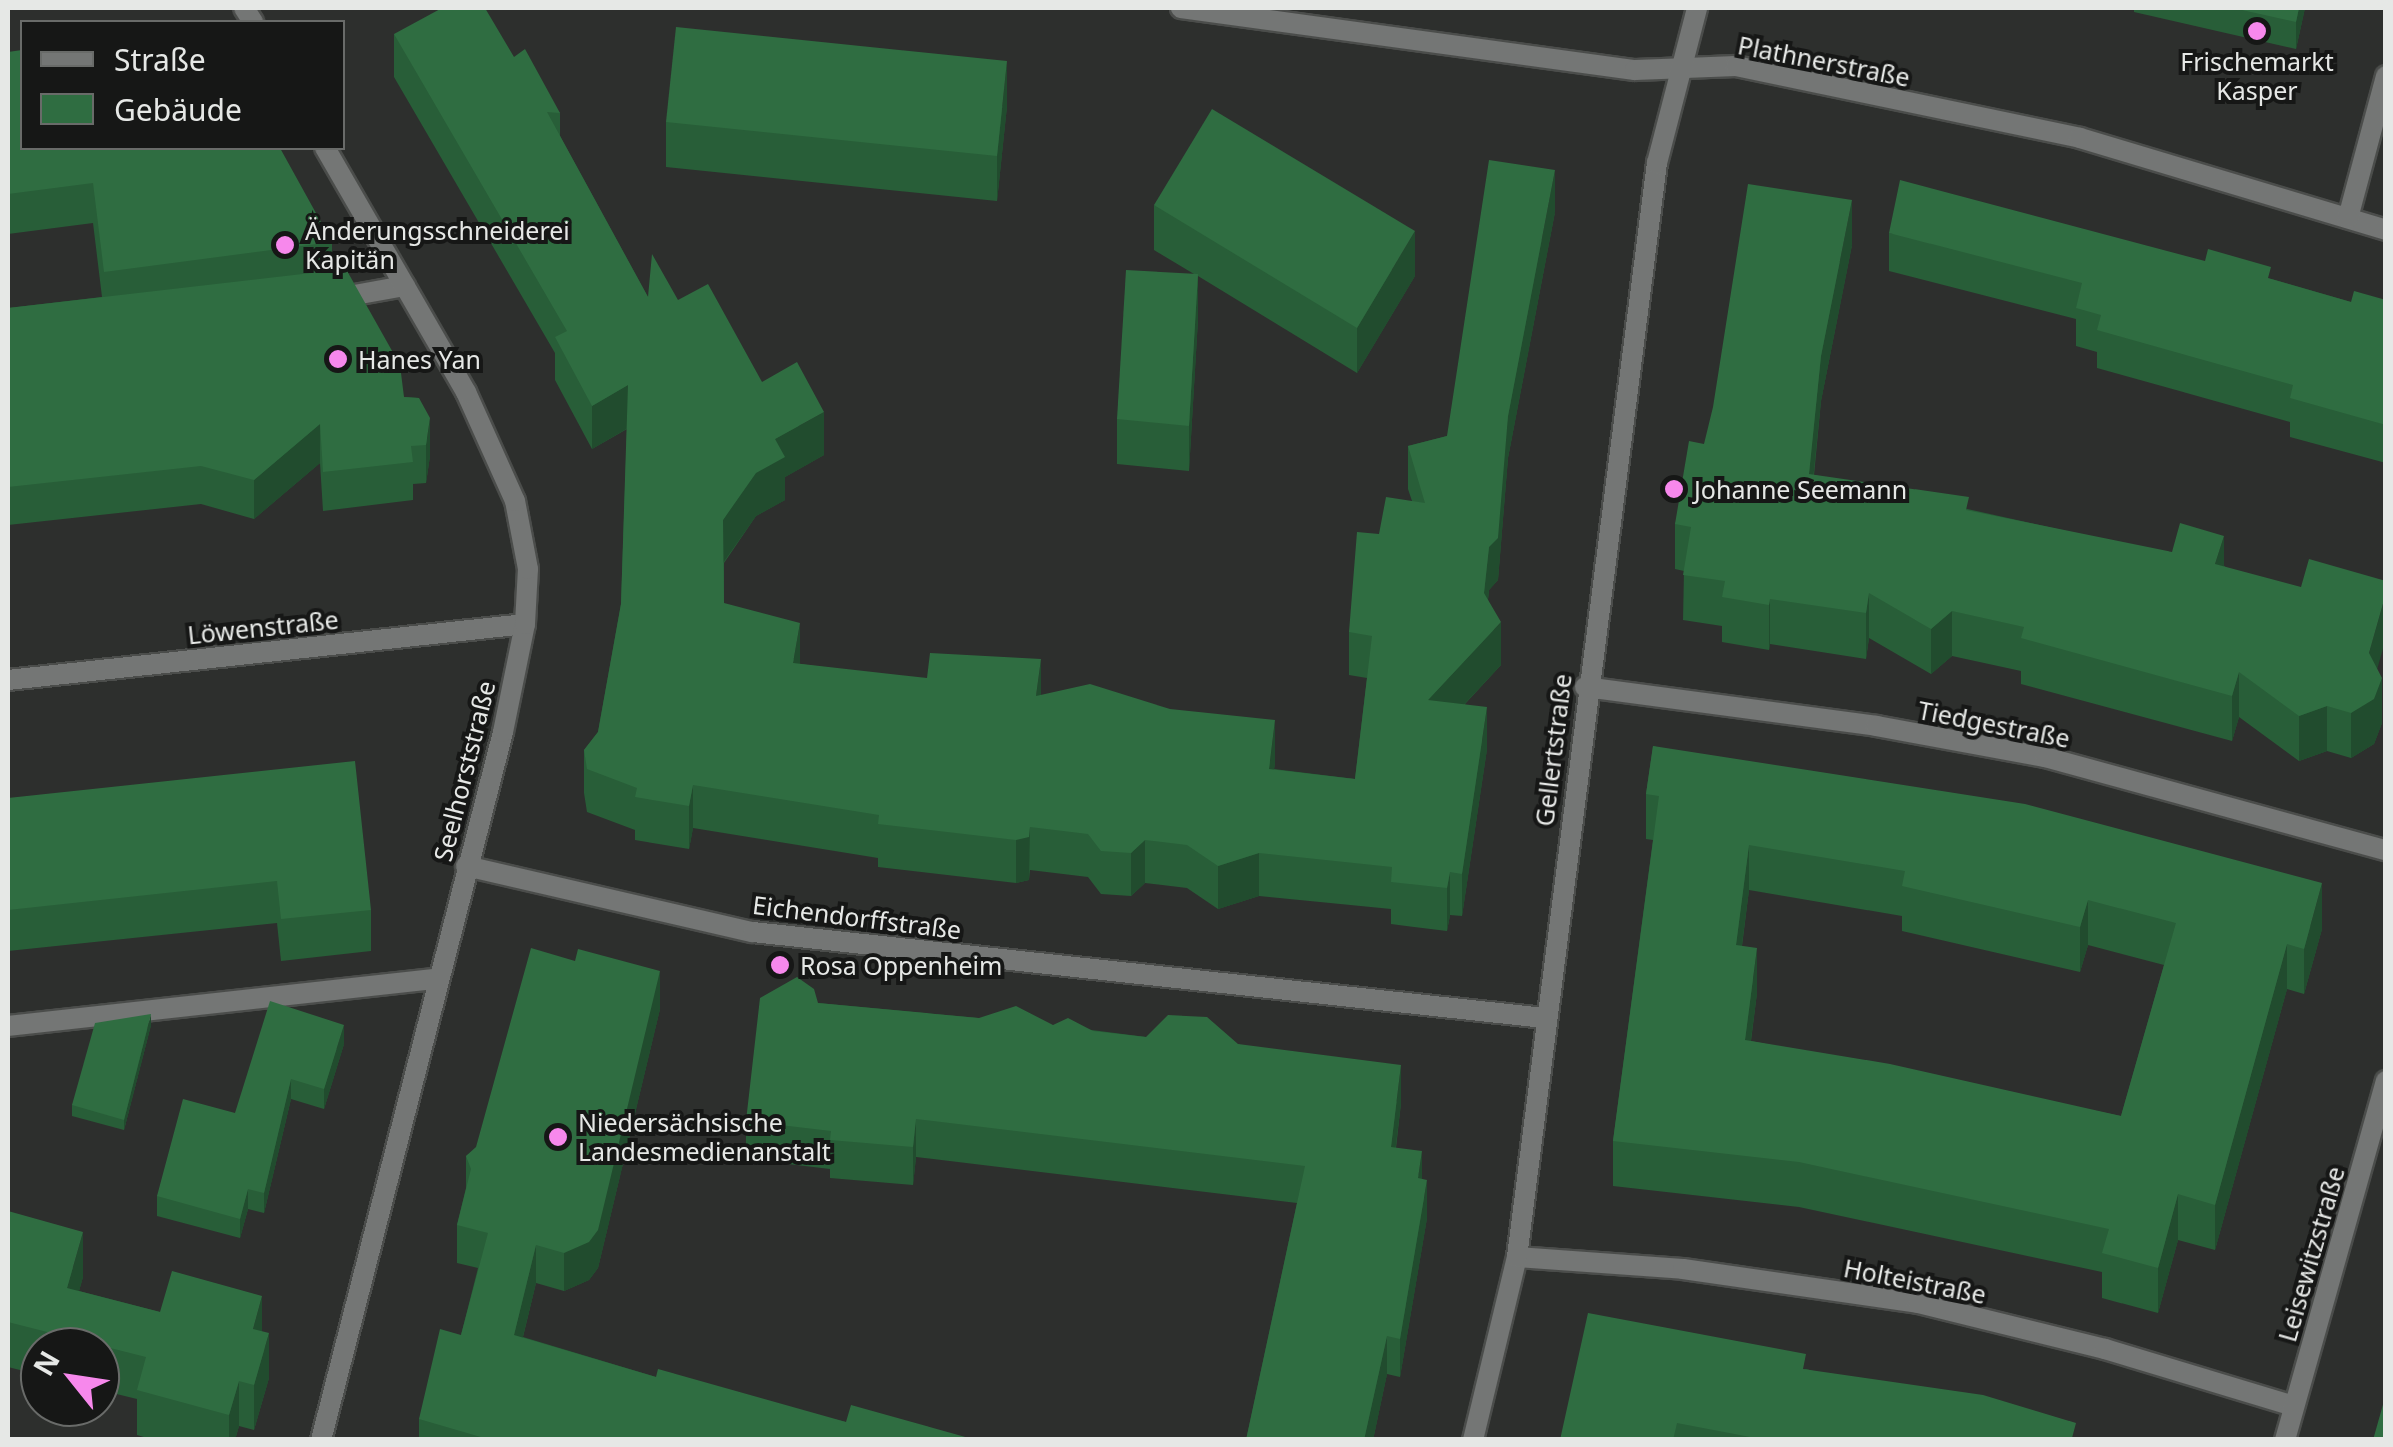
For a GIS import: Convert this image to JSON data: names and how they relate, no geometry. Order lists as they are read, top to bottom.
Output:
{
  "streets": {
    "street": [
      "Plathnerstraße",
      "Löwenstraße",
      "Tiedgestraße",
      "Gellertstraße",
      "Seelhorststraße",
      "Eichendorffstraße",
      "Leisewitzstraße",
      "Holteistraße"
    ]
  },
  "crossings": [
    ["Plathnerstraße", "Gellertstraße"],
    ["Löwenstraße", "Seelhorststraße"],
    ["Tiedgestraße", "Gellertstraße"],
    ["Gellertstraße", "Eichendorffstraße"],
    ["Gellertstraße", "Holteistraße"],
    ["Seelhorststraße", "Eichendorffstraße"],
    ["Leisewitzstraße", "Holteistraße"]
  ],
  "places": [
    "Frischemarkt Kasper",
    "Änderungsschneiderei Kapitän",
    "Hanes Yan",
    "Johanne Seemann",
    "Rosa Oppenheim",
    "Niedersächsische Landesmedienanstalt"
  ],
  "legend": ["Straße", "Gebäude"],
  "north": "top left"
}
